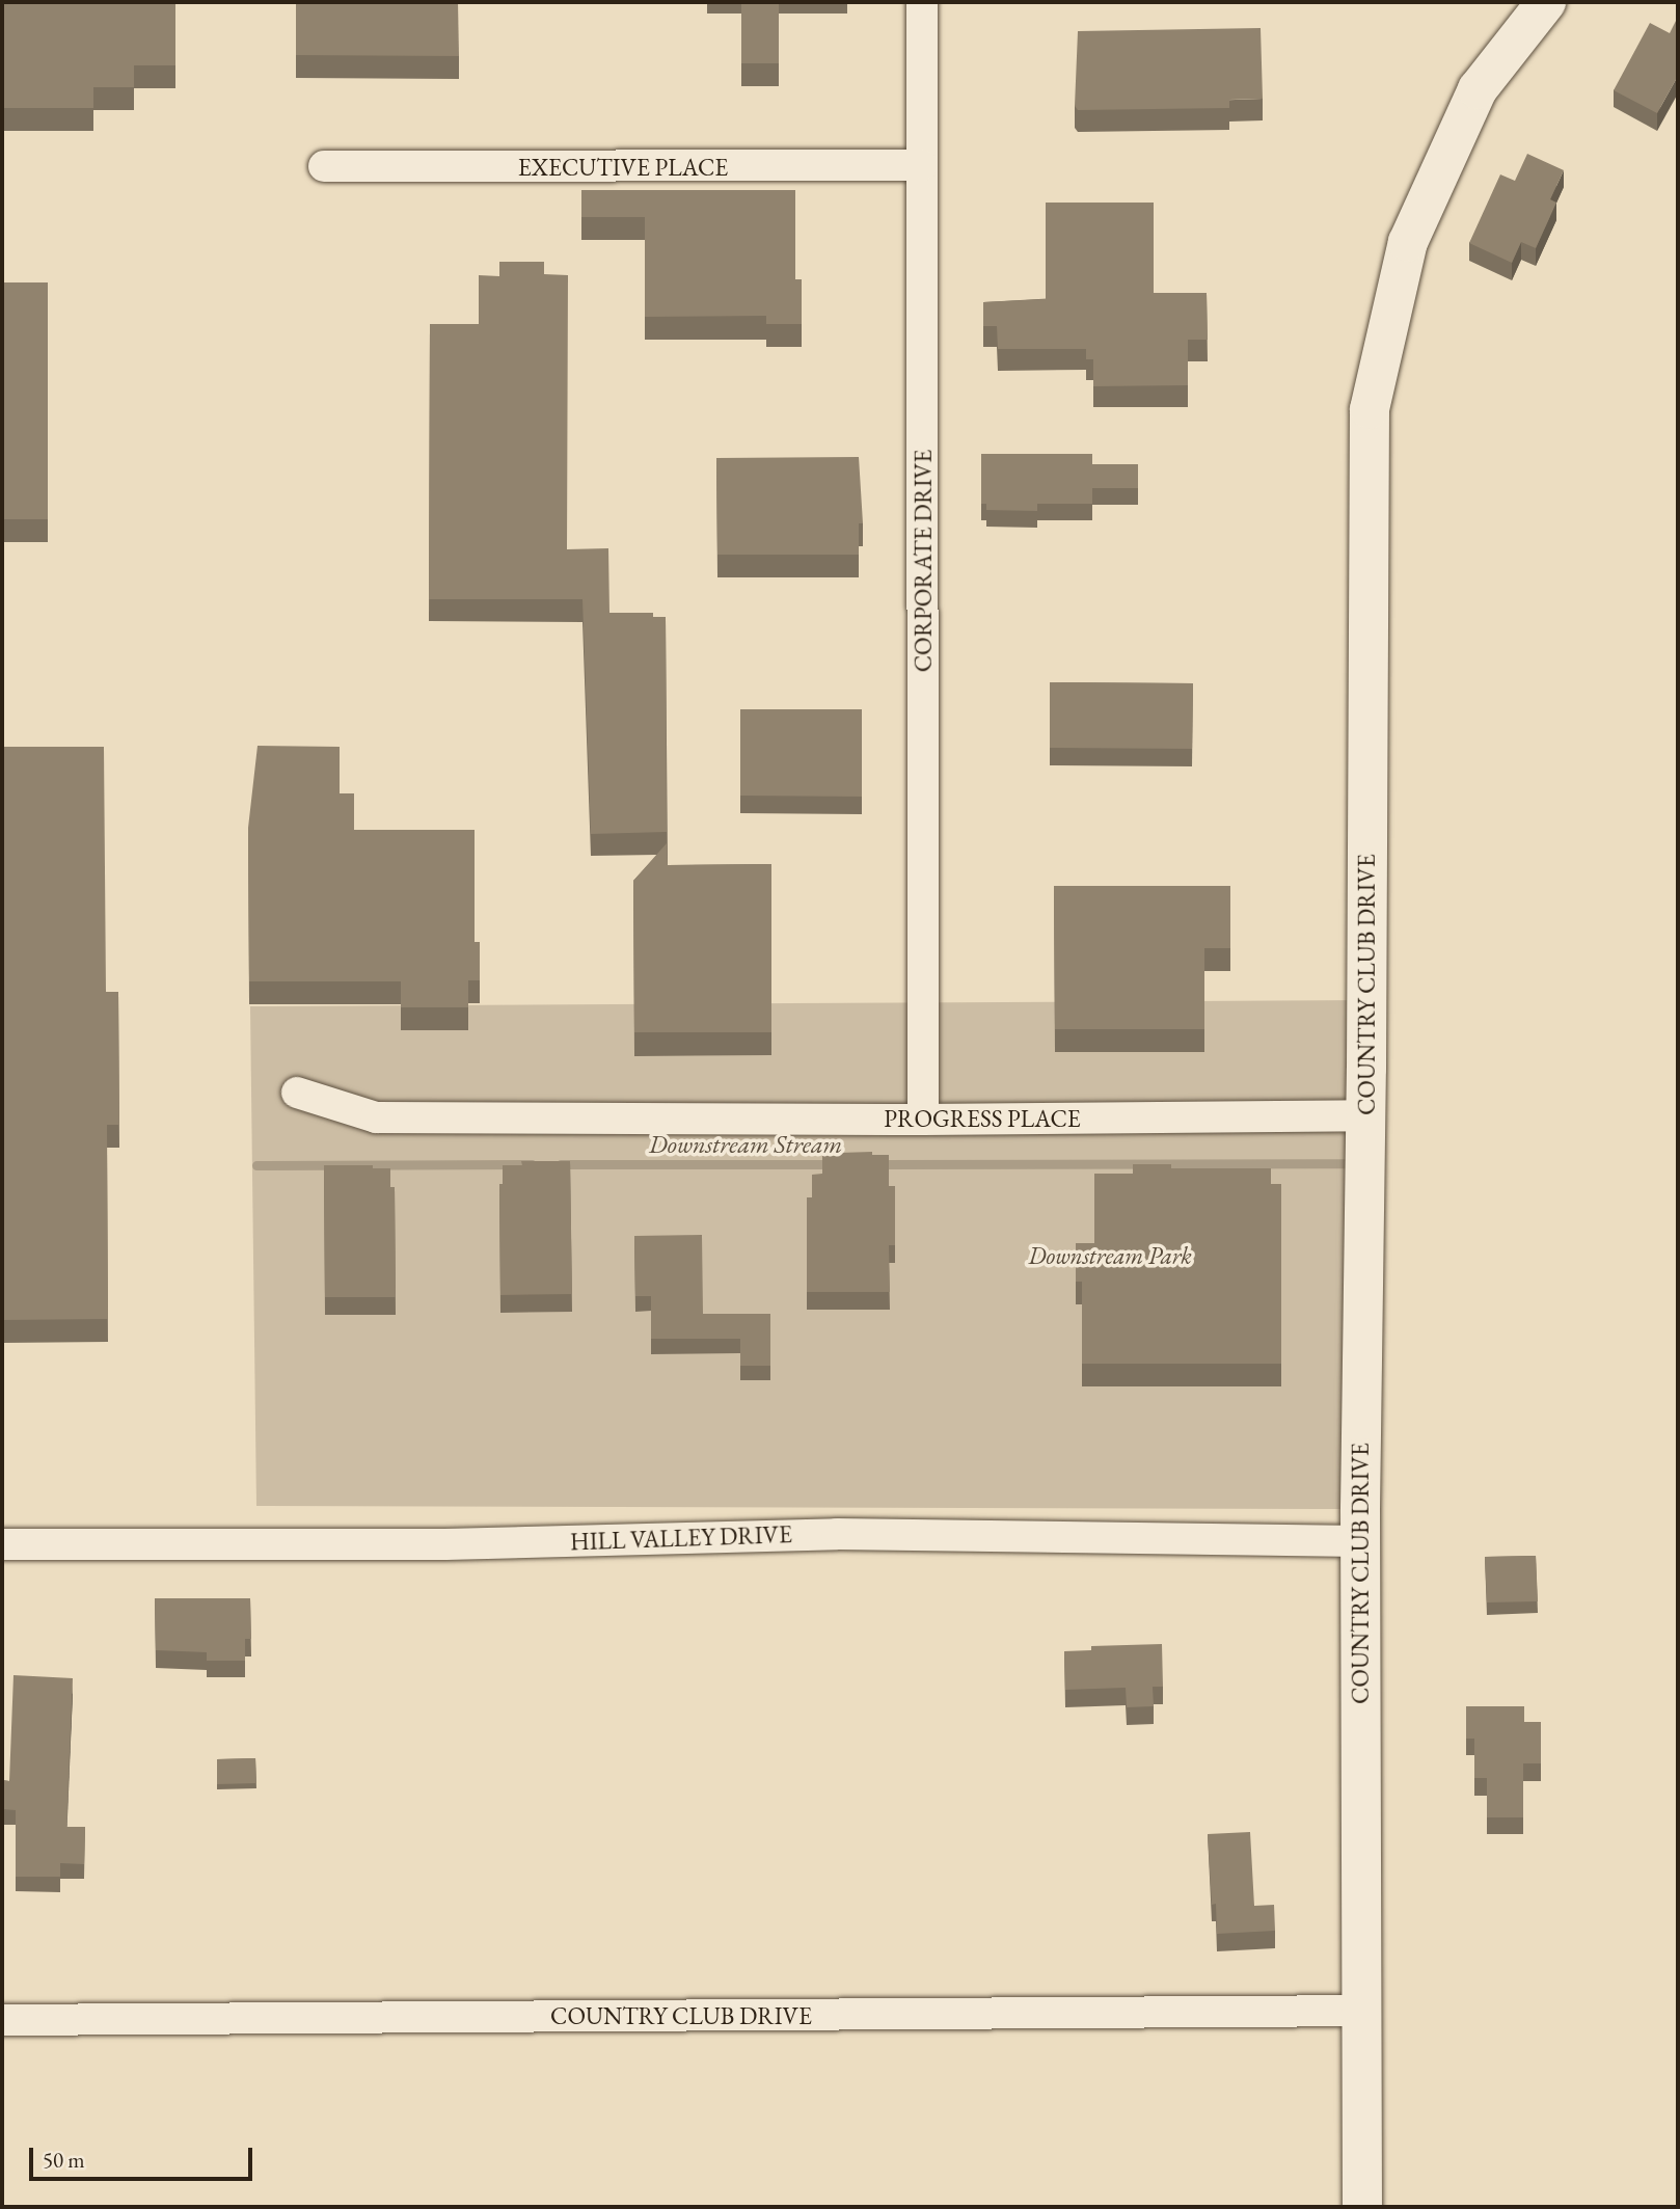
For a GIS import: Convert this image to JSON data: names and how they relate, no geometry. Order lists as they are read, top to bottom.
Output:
{
  "streets": {
    "street": [
      "EXECUTIVE PLACE",
      "CORPORATE DRIVE",
      "COUNTRY CLUB DRIVE",
      "PROGRESS PLACE",
      "HILL VALLEY DRIVE"
    ]
  },
  "crossings": [
    ["EXECUTIVE PLACE", "CORPORATE DRIVE"],
    ["CORPORATE DRIVE", "PROGRESS PLACE"],
    ["COUNTRY CLUB DRIVE", "PROGRESS PLACE"],
    ["COUNTRY CLUB DRIVE", "HILL VALLEY DRIVE"]
  ],
  "water": ["Downstream Stream"],
  "parks": ["Downstream Park"],
  "scale_bar": "50 m"
}
